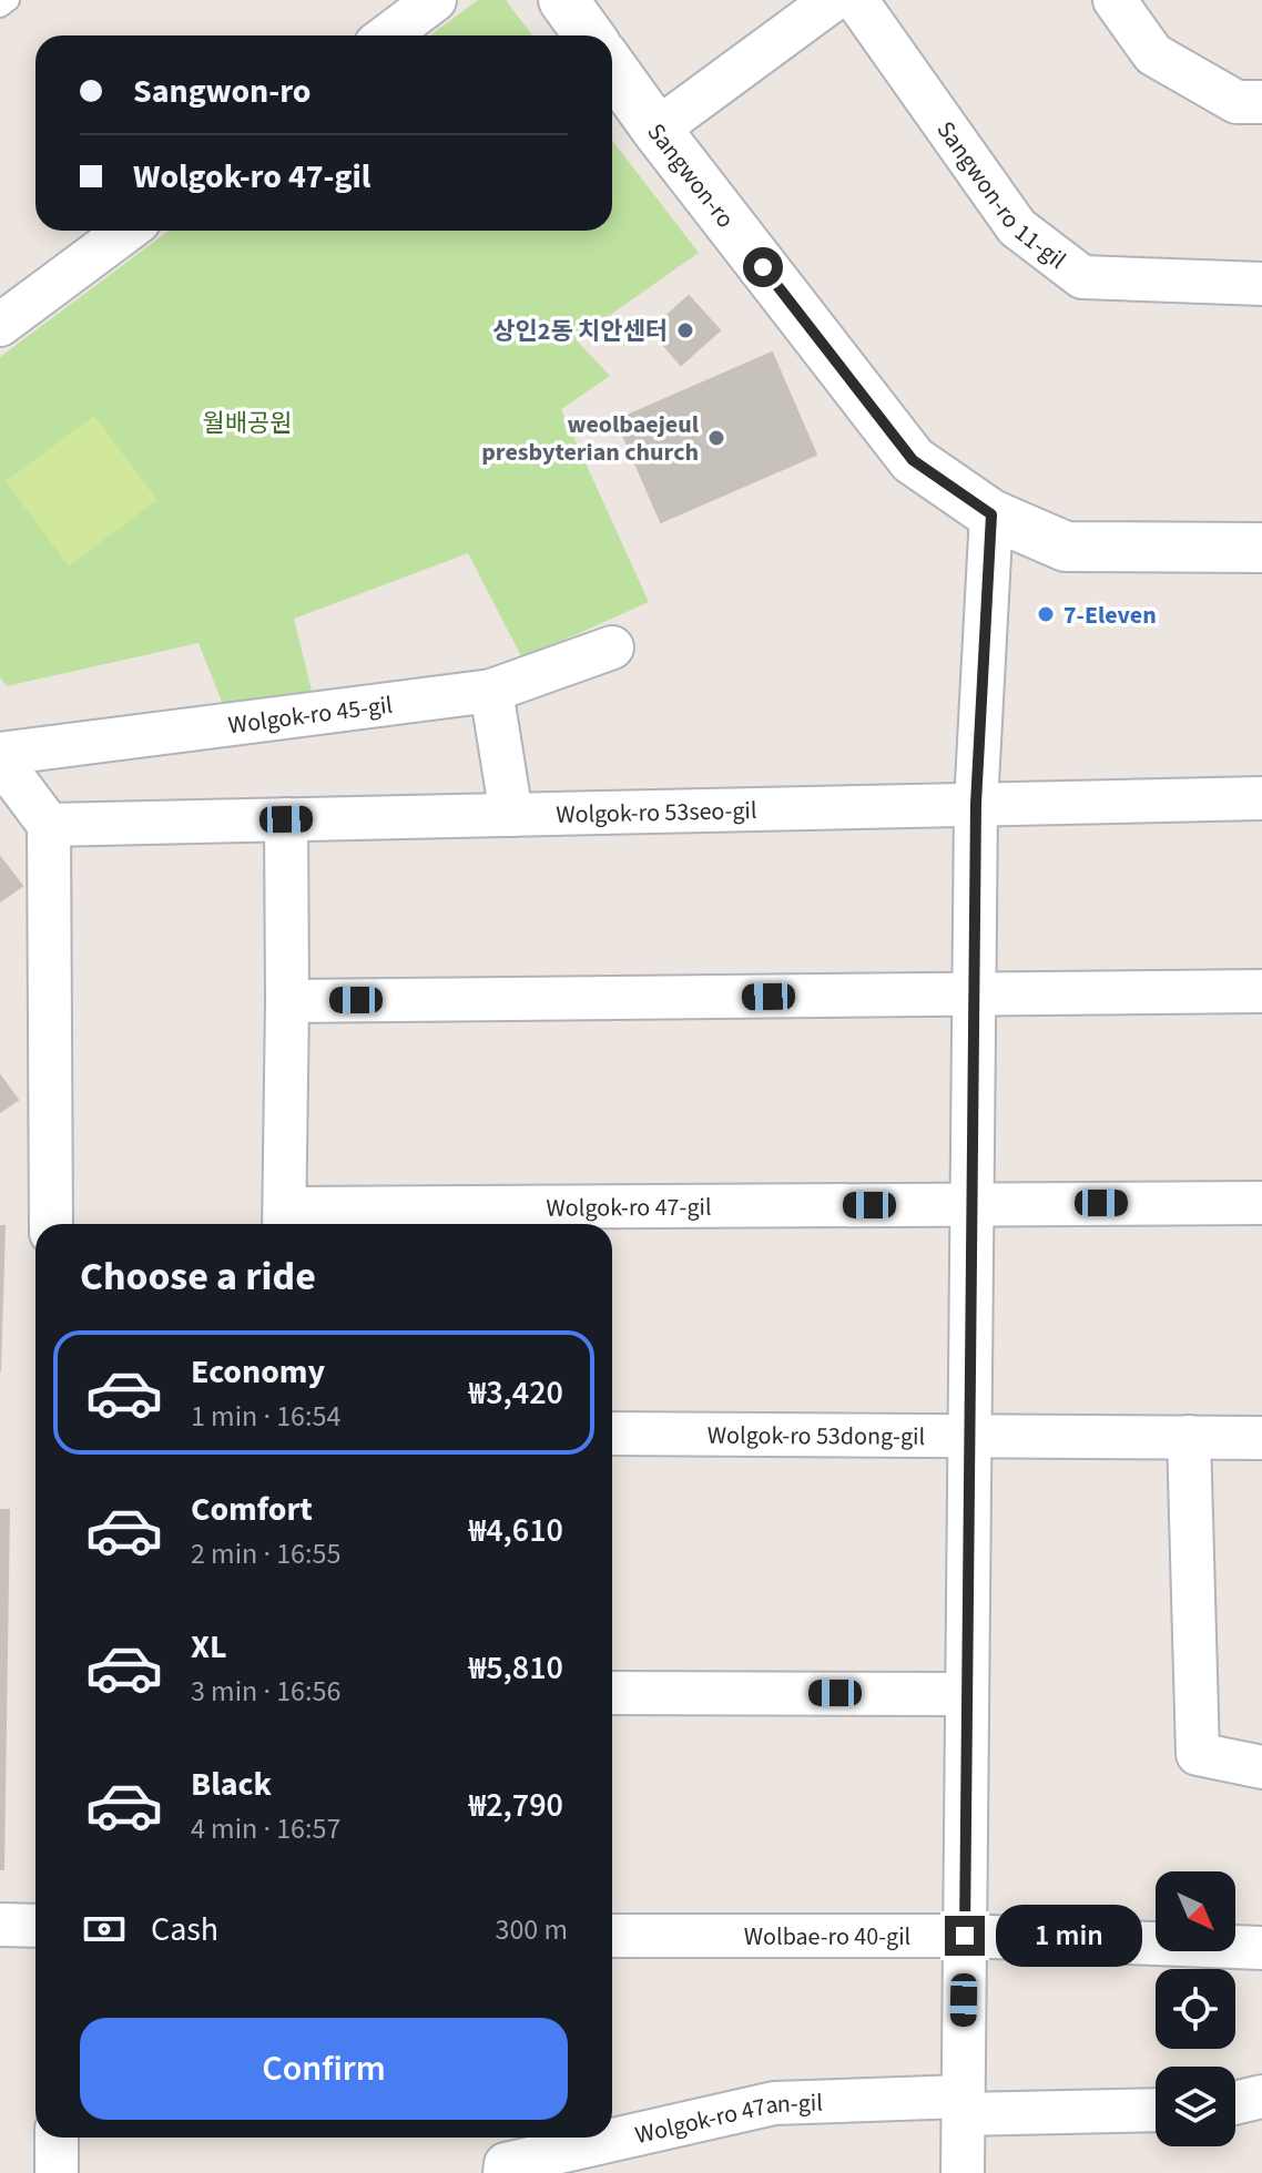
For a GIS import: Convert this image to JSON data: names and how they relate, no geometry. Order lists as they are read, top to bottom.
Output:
{
  "streets": {
    "street": [
      "Sangwon-ro",
      "Sangwon-ro 11-gil",
      "Wolgok-ro 45-gil",
      "Wolgok-ro 53seo-gil",
      "Wolgok-ro 47-gil",
      "Wolgok-ro 53dong-gil",
      "Wolbae-ro 40-gil",
      "Wolgok-ro 47an-gil"
    ]
  },
  "crossings": [
    ["Wolgok-ro 45-gil", "Wolgok-ro 53seo-gil"]
  ],
  "parks": ["월배공원"],
  "places": ["상인2동 치안센터", "weolbaejeul presbyterian church", "7-Eleven"],
  "north": "bottom right",
  "page": {
    "banner": ["Sangwon-ro", "Wolgok-ro 47-gil"],
    "heading": "Choose a ride",
    "list": [
      {
        "name": "Economy",
        "note": "1 min · 16:54",
        "value": "₩3,420"
      },
      {
        "name": "Comfort",
        "note": "2 min · 16:55",
        "value": "₩4,610"
      },
      {
        "name": "XL",
        "note": "3 min · 16:56",
        "value": "₩5,810"
      },
      {
        "name": "Black",
        "note": "4 min · 16:57",
        "value": "₩2,790"
      }
    ],
    "pay": ["Cash", "300 m"],
    "bubble": "1 min",
    "buttons": "Confirm"
  }
}
